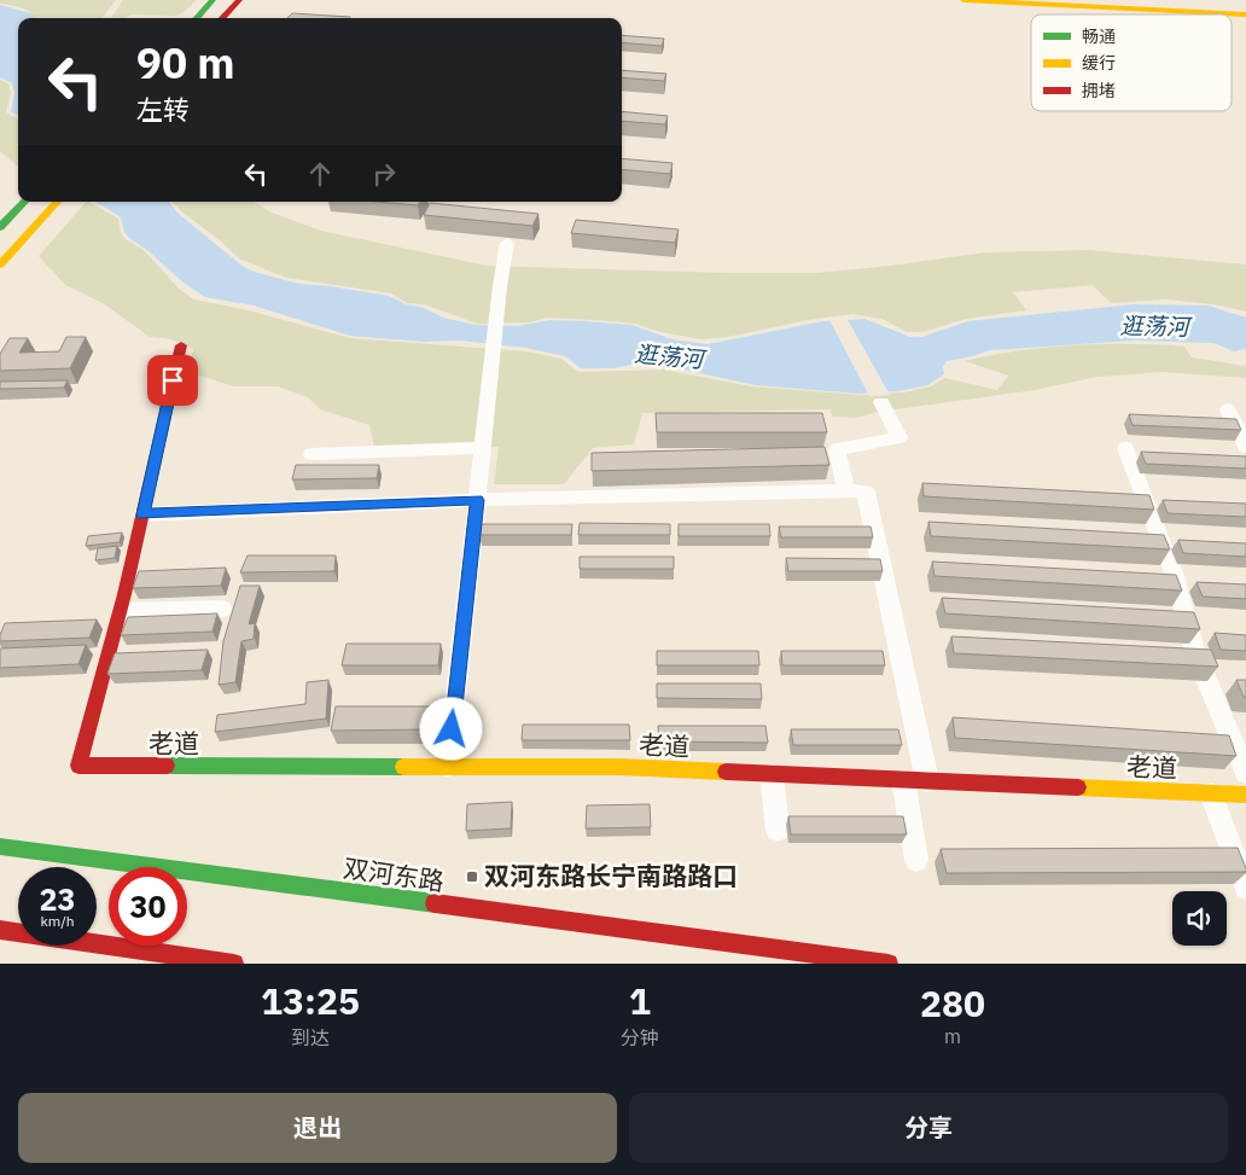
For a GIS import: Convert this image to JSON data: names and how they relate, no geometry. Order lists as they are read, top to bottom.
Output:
{
  "streets": {
    "main road": ["老道", "双河东路"]
  },
  "water": ["逛荡河"],
  "places": {
    "transit": ["双河东路长宁南路路口"]
  },
  "legend": ["畅通", "缓行", "拥堵"],
  "page": {
    "turn": ["90 m", "左转"],
    "speed": "23 km/h",
    "limit": "30",
    "eta": [
      "13:25",
      "到达",
      "1",
      "分钟",
      "280",
      "m"
    ],
    "buttons": ["退出", "分享"]
  }
}
